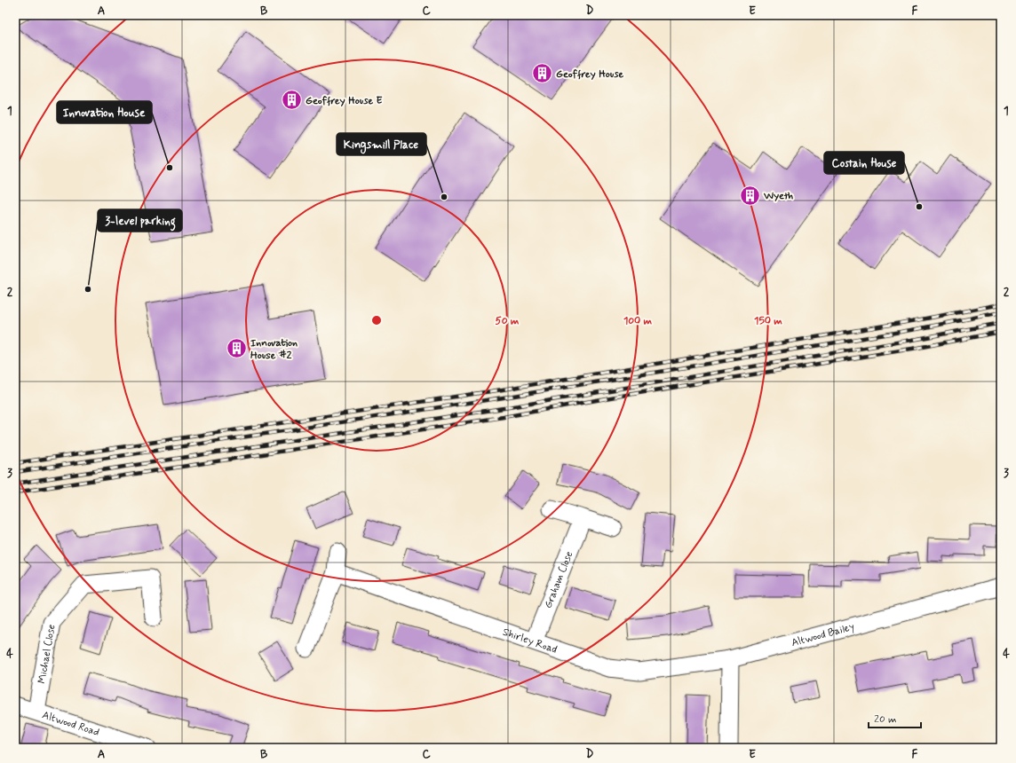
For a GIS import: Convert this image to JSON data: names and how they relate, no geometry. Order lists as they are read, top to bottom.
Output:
{
  "streets": {
    "street": [
      "Graham Close",
      "Altwood Bailey",
      "Shirley Road",
      "Michael Close",
      "Altwood Road"
    ]
  },
  "crossings": [
    ["Graham Close", "Shirley Road"],
    ["Altwood Bailey", "Shirley Road"],
    ["Michael Close", "Altwood Road"]
  ],
  "places": {
    "building": [
      "Geoffrey House",
      "Geoffrey House E",
      "Wyeth",
      "Innovation House #2"
    ],
    "other": [
      "Innovation House",
      "Kingsmill Place",
      "Costain House",
      "3-level parking"
    ]
  },
  "scale_bar": "20 m",
  "grid": {
    "columns": [
      "A",
      "B",
      "C",
      "D",
      "E",
      "F"
    ],
    "rows": [
      "1",
      "2",
      "3",
      "4"
    ]
  },
  "rings": ["50 m", "100 m", "150 m"]
}
